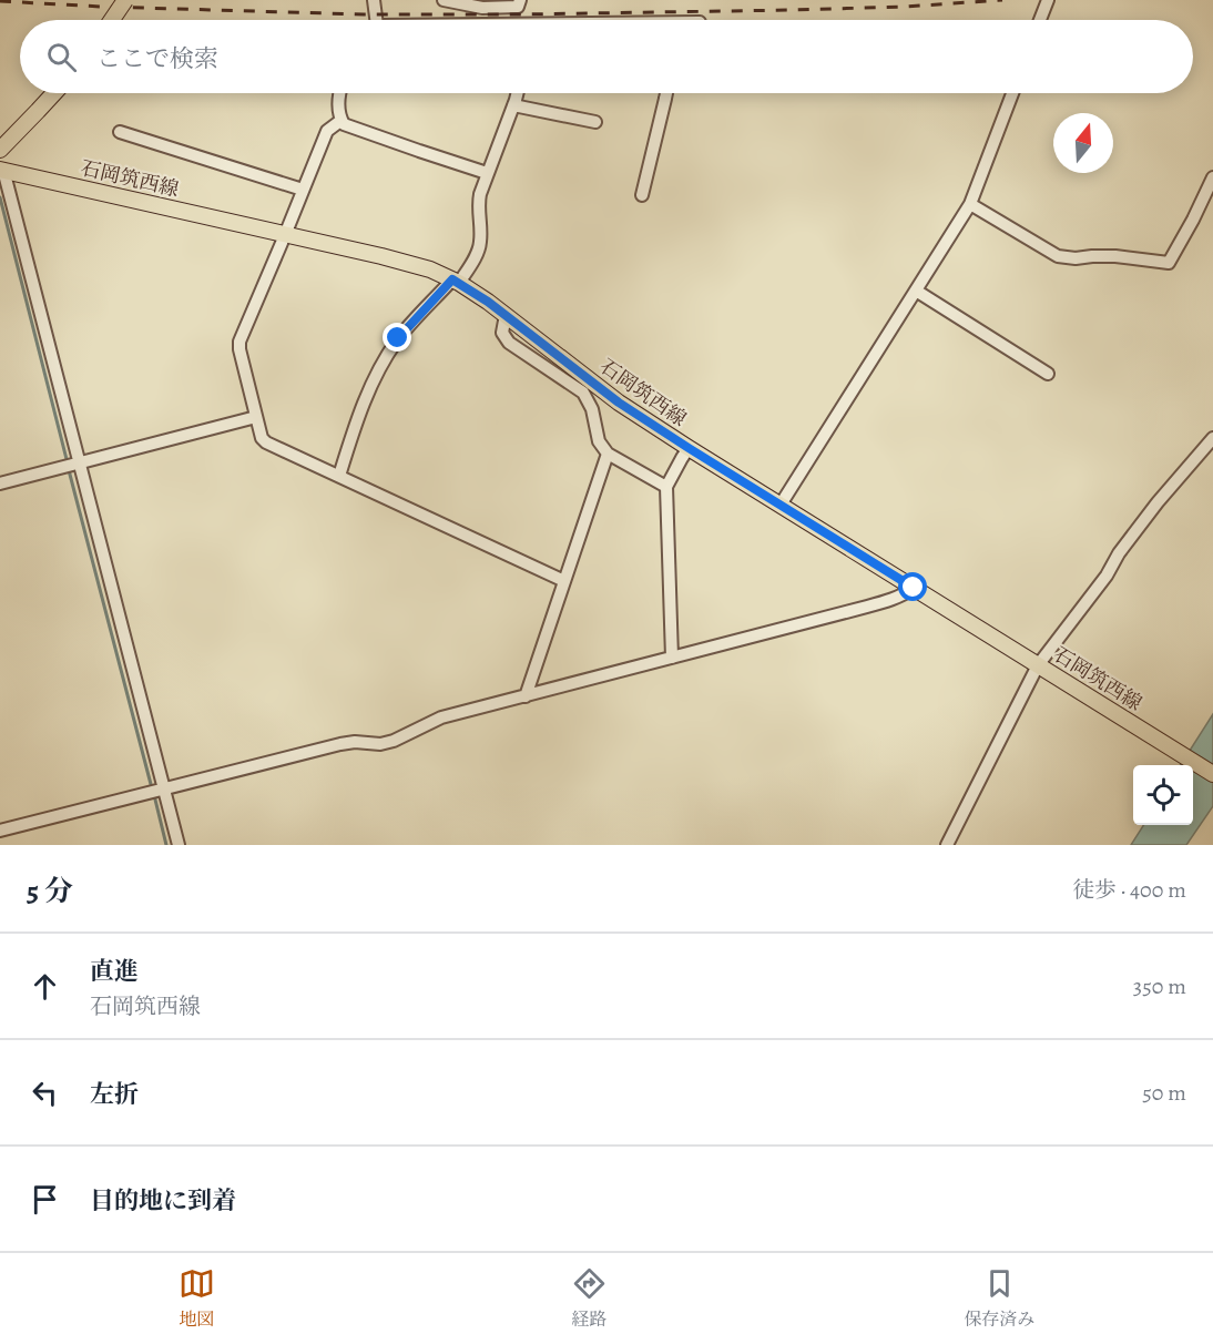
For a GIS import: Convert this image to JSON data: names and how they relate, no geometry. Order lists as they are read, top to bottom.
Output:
{
  "streets": {
    "main road": ["石岡筑西線"]
  },
  "north": "top",
  "page": {
    "search": "ここで検索",
    "heading": ["5 分", "徒歩 · 400 m"],
    "list": [
      ["直進", "石岡筑西線", "350 m"],
      ["左折", "50 m"],
      "目的地に到着"
    ],
    "nav": ["地図", "経路", "保存済み"]
  }
}
